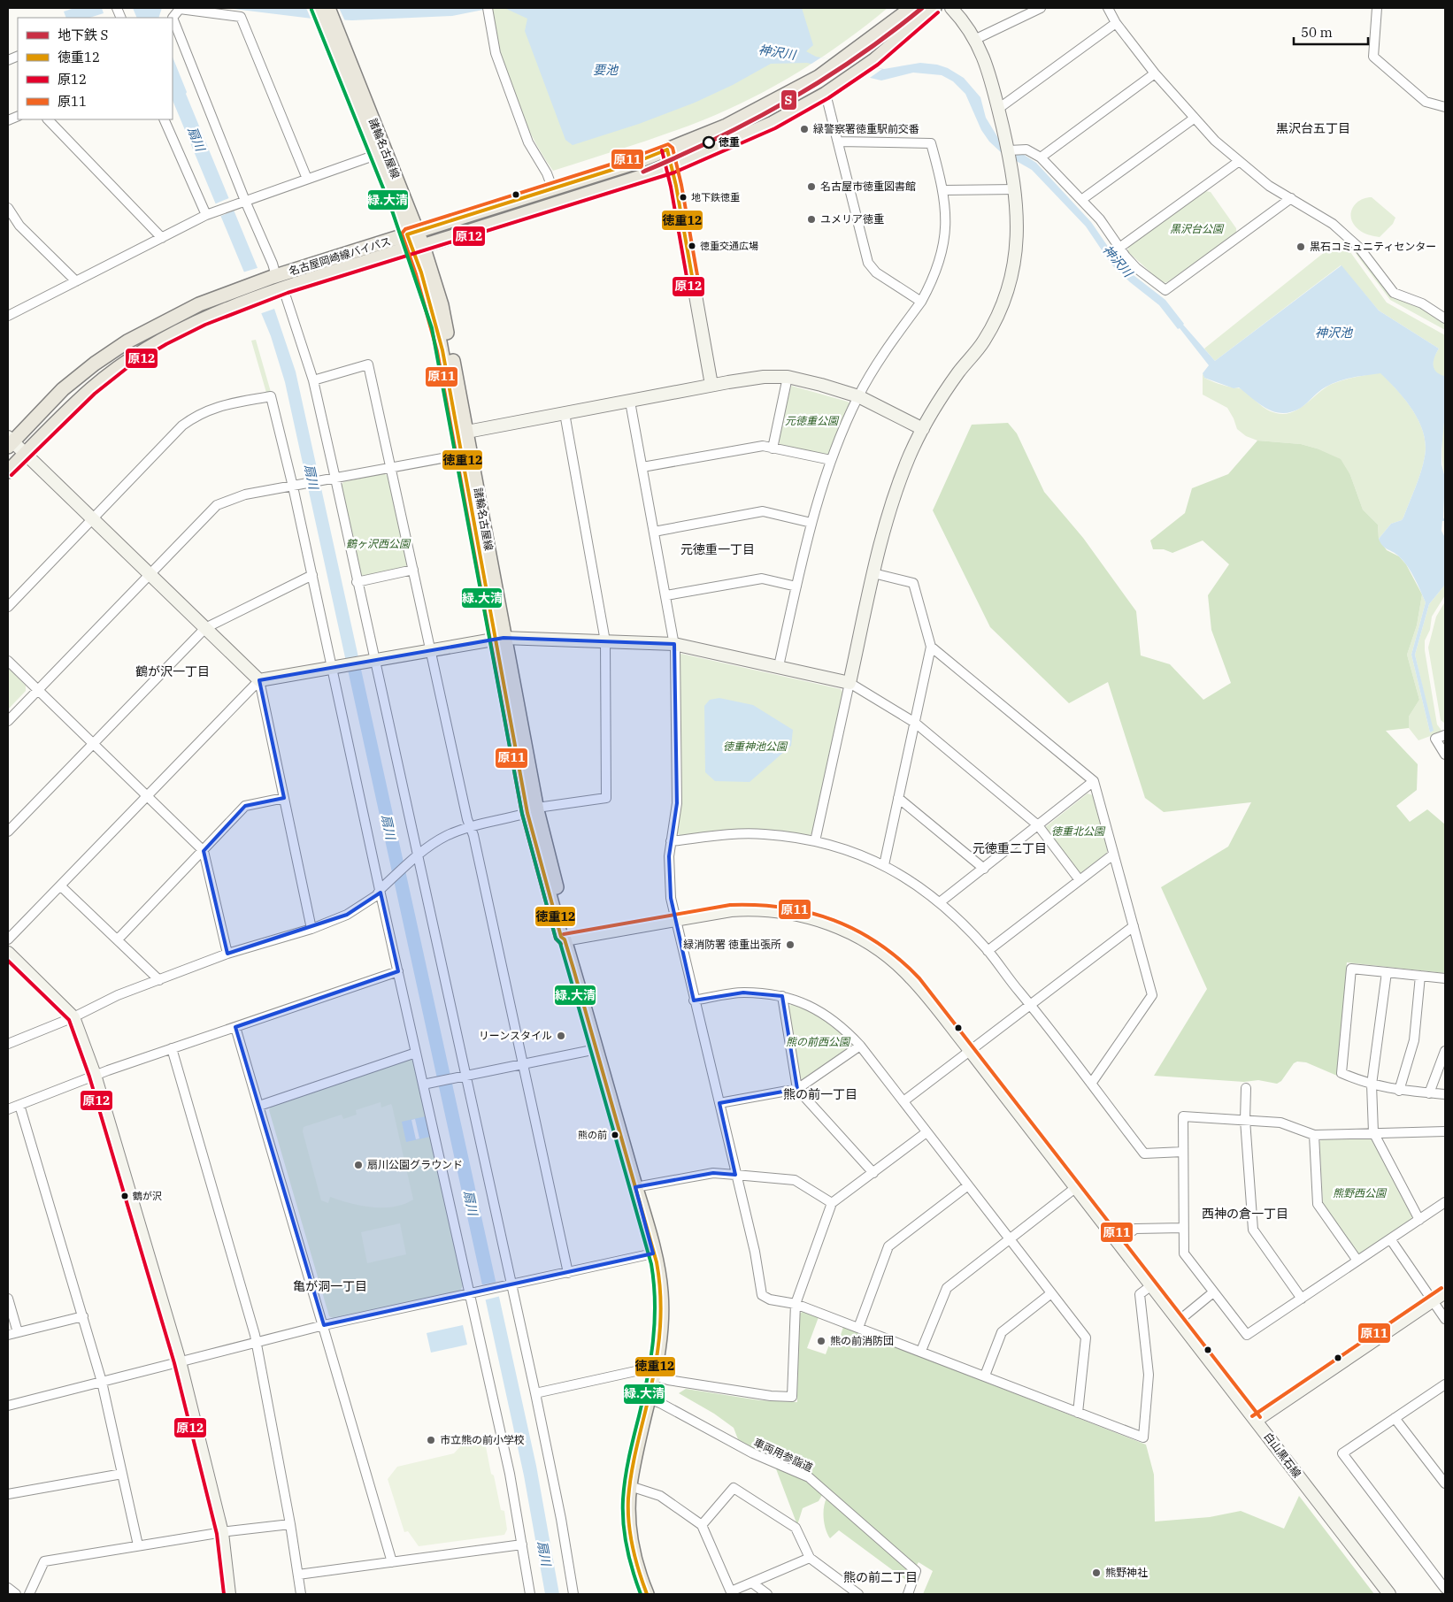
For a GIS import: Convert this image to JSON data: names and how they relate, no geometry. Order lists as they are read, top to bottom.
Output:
{
  "streets": {
    "main road": ["諸輪名古屋線", "名古屋岡崎線バイパス"],
    "street": ["車両用参詣道", "白山黒石線"]
  },
  "crossings": [
    ["諸輪名古屋線", "名古屋岡崎線バイパス"],
    ["諸輪名古屋線", "車両用参詣道"],
    ["諸輪名古屋線", "白山黒石線"]
  ],
  "districts": [
    "黒沢台五丁目",
    "元徳重一丁目",
    "鶴が沢一丁目",
    "元徳重二丁目",
    "熊の前一丁目",
    "西神の倉一丁目",
    "亀が洞一丁目",
    "熊の前二丁目"
  ],
  "water": [
    "神沢川",
    "要池",
    "扇川",
    "神沢池"
  ],
  "parks": [
    "黒沢台公園",
    "元徳重公園",
    "鶴ヶ沢西公園",
    "徳重神池公園",
    "徳重北公園",
    "熊の前西公園",
    "熊野西公園"
  ],
  "places": [
    "緑警察署徳重駅前交番",
    "徳重",
    "名古屋市徳重図書館",
    "地下鉄徳重",
    "ユメリア徳重",
    "徳重交通広場",
    "黒石コミュニティセンター",
    "緑消防署 徳重出張所",
    "リーンスタイル",
    "熊の前",
    "扇川公園グラウンド",
    "鶴が沢",
    "熊の前消防団",
    "市立熊の前小学校",
    "熊野神社"
  ],
  "lines": [
    "metro line S",
    "transit line 緑.大清",
    "transit line 原12",
    "transit line 原11",
    "transit line 徳重12"
  ],
  "legend": [
    "地下鉄 S",
    "徳重12",
    "原12",
    "原11"
  ],
  "scale_bar": "50 m"
}
